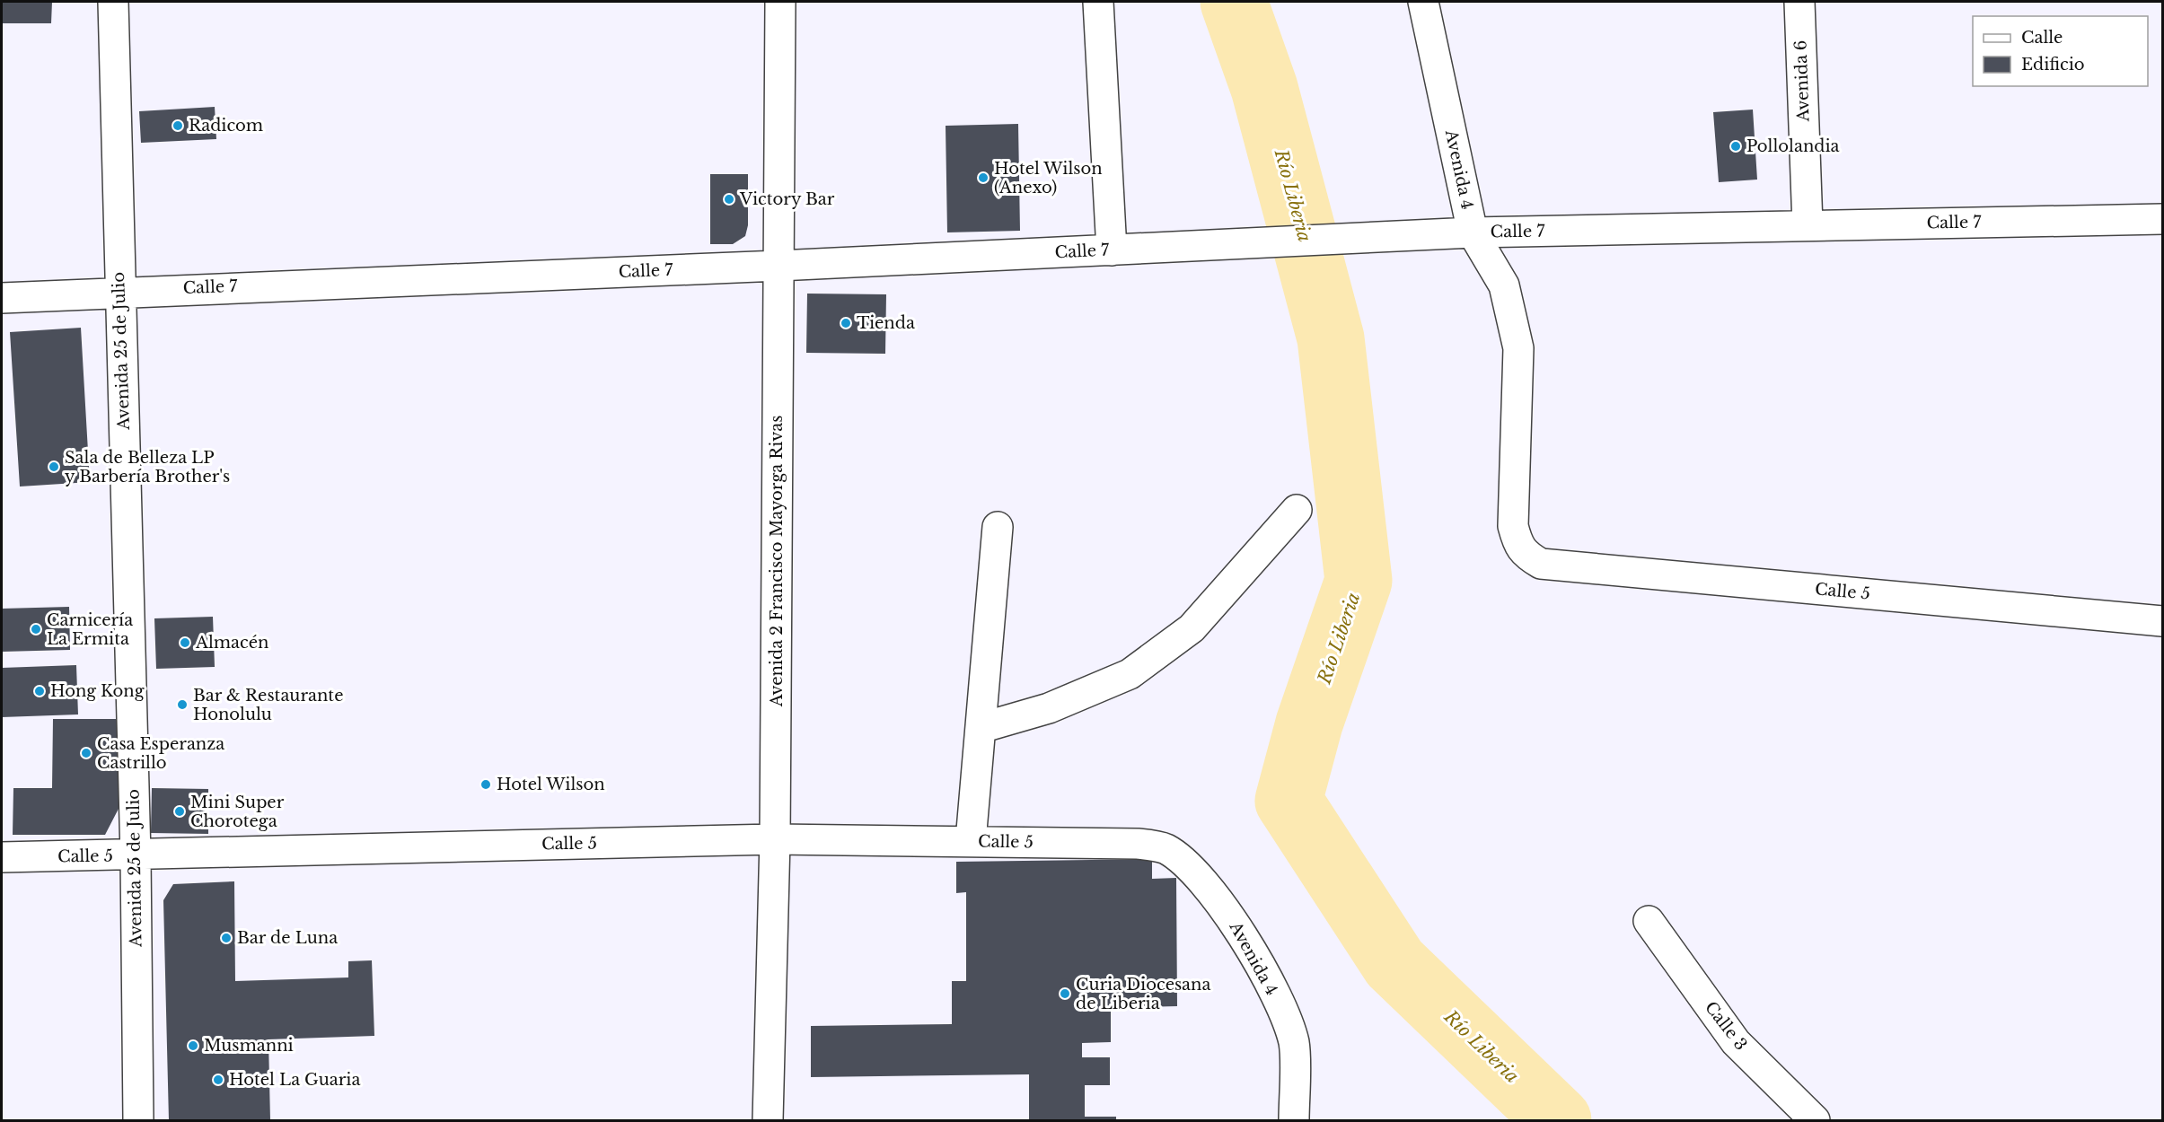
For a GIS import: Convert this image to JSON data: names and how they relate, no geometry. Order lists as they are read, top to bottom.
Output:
{
  "streets": {
    "street": [
      "Avenida 6",
      "Avenida 4",
      "Calle 7",
      "Avenida 25 de Julio",
      "Avenida 2 Francisco Mayorga Rivas",
      "Calle 5",
      "Calle 3"
    ]
  },
  "crossings": [
    ["Avenida 6", "Calle 7"],
    ["Avenida 4", "Calle 7"],
    ["Avenida 4", "Calle 5"],
    ["Calle 7", "Avenida 25 de Julio"],
    ["Calle 7", "Avenida 2 Francisco Mayorga Rivas"],
    ["Avenida 25 de Julio", "Calle 5"],
    ["Avenida 2 Francisco Mayorga Rivas", "Calle 5"]
  ],
  "water": ["Río Liberia"],
  "places": [
    "Radicom",
    "Pollolandia",
    "Hotel Wilson (Anexo)",
    "Victory Bar",
    "Tienda",
    "Sala de Belleza LP y Barbería Brother's",
    "Carnicería La Ermita",
    "Almacén",
    "Hong Kong",
    "Bar & Restaurante Honolulu",
    "Casa Esperanza Castrillo",
    "Hotel Wilson",
    "Mini Super Chorotega",
    "Bar de Luna",
    "Curia Diocesana de Liberia",
    "Musmanni",
    "Hotel La Guaria"
  ],
  "legend": ["Calle", "Edificio"]
}
